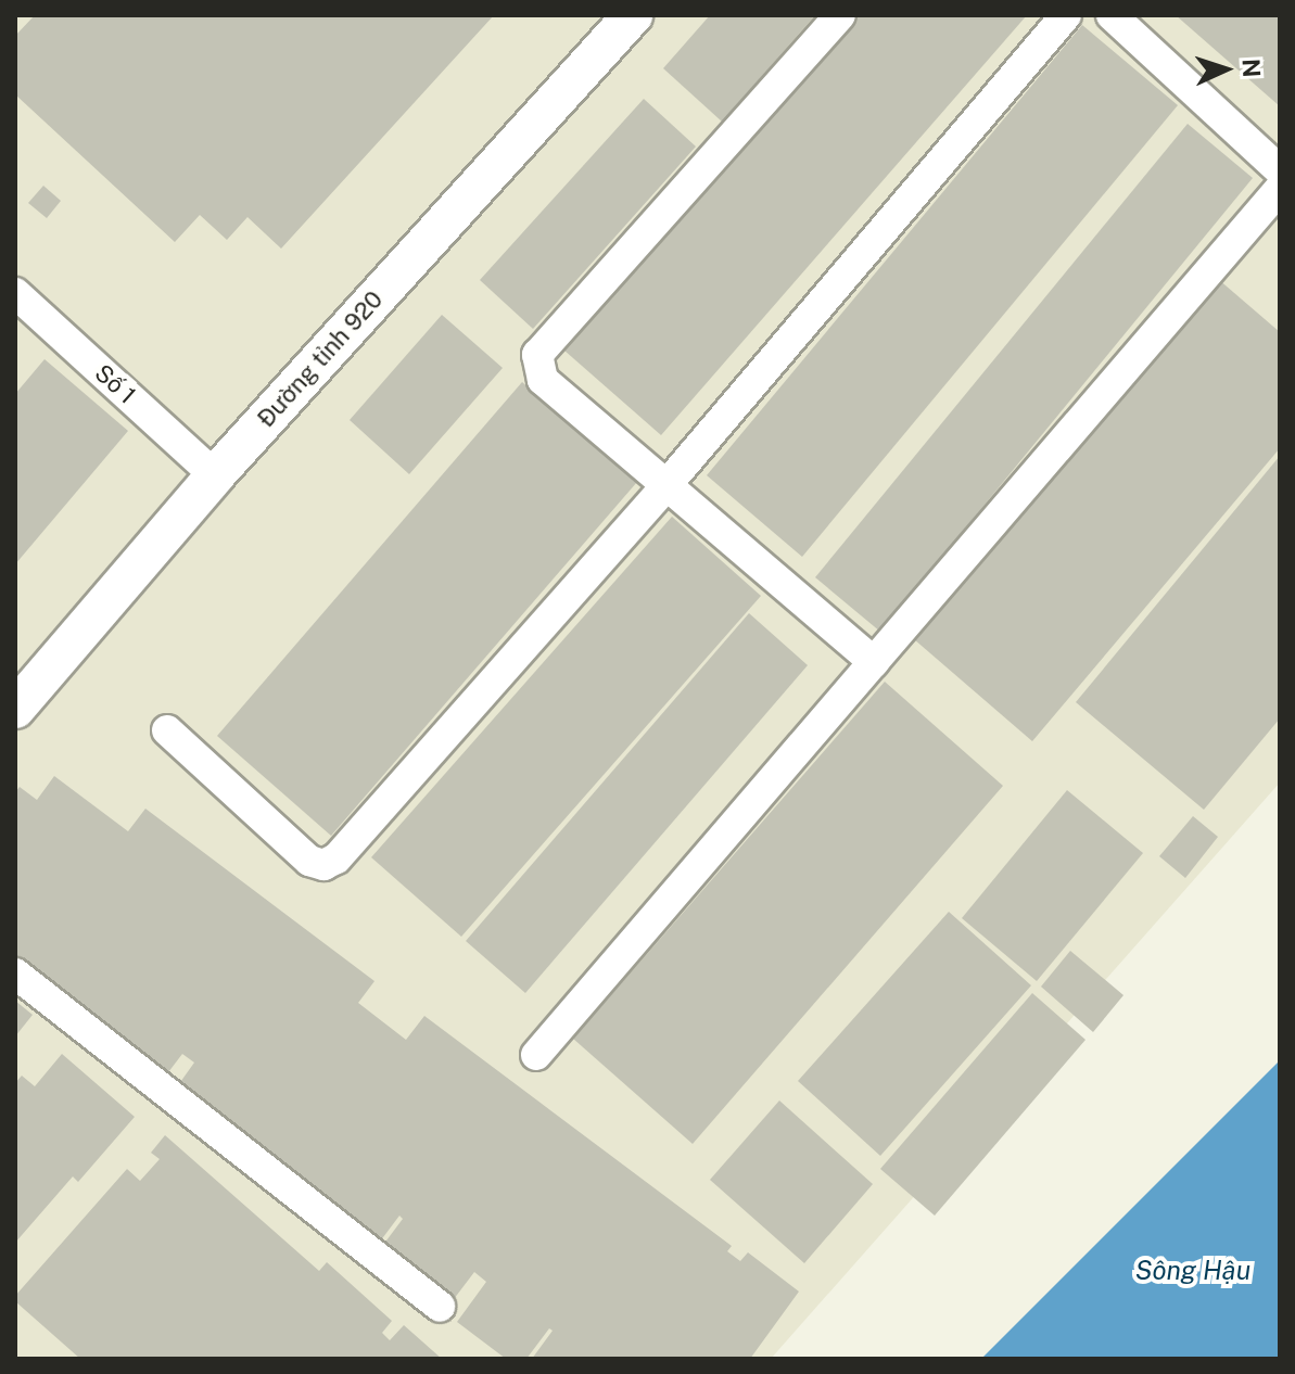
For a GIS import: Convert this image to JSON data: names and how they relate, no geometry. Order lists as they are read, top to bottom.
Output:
{
  "streets": {
    "main road": ["Đường tỉnh 920"],
    "street": ["Số 1"]
  },
  "crossings": [
    ["Đường tỉnh 920", "Số 1"]
  ],
  "water": ["Sông Hậu"],
  "north": "right"
}
